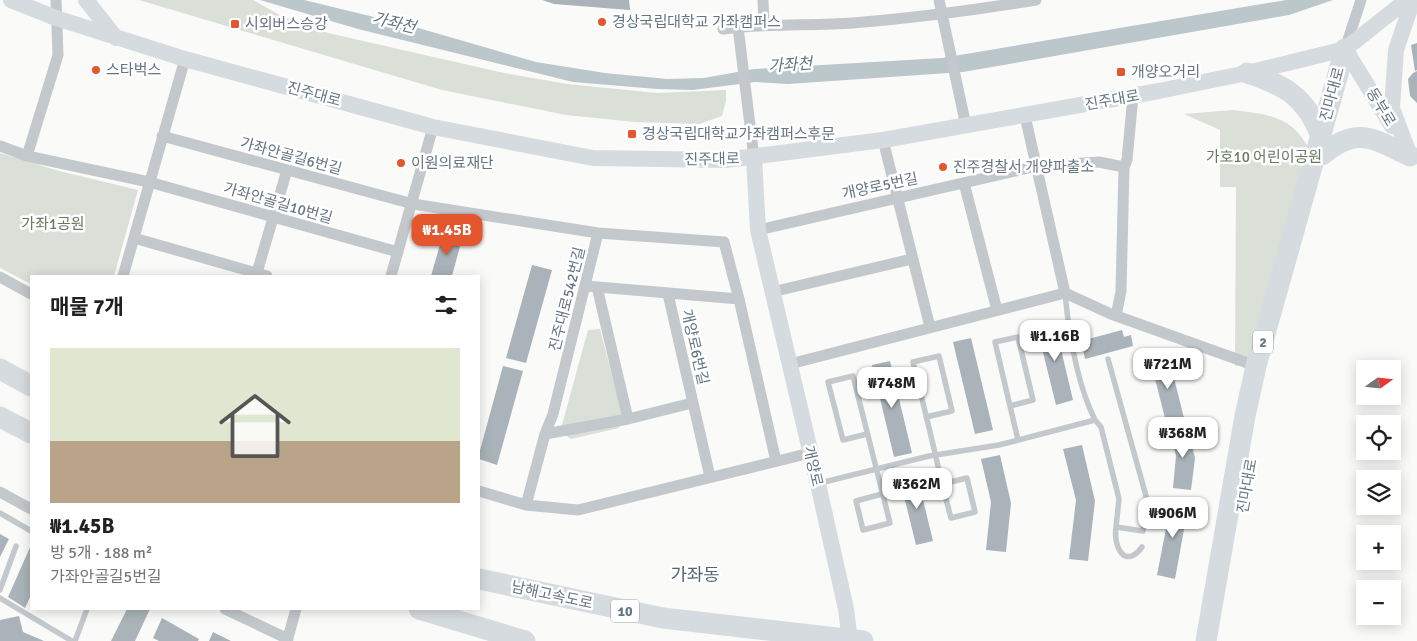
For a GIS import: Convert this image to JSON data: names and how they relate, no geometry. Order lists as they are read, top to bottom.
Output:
{
  "streets": {
    "highway": [
      "진마대로",
      "2",
      "남해고속도로",
      "10"
    ],
    "street": [
      "진주대로",
      "동부로",
      "가좌안골길6번길",
      "개양로5번길",
      "가좌안골길10번길",
      "진주대로542번길",
      "개양로6번길",
      "개양로"
    ]
  },
  "crossings": [
    ["진주대로", "진마대로"],
    ["진주대로", "동부로"],
    ["진주대로", "개양로"],
    ["진마대로", "동부로"],
    ["가좌안골길6번길", "진주대로542번길"],
    ["개양로5번길", "개양로"],
    ["진주대로542번길", "개양로6번길"]
  ],
  "districts": ["가좌동"],
  "water": ["가좌천"],
  "parks": ["가호10 어린이공원", "가좌1공원"],
  "places": {
    "other": [
      "경상국립대학교 가좌캠퍼스",
      "스타벅스",
      "이원의료재단",
      "진주경찰서 개양파출소"
    ],
    "transit": ["시외버스승강", "개양오거리", "경상국립대학교가좌캠퍼스후문"]
  },
  "north": "right",
  "page": {
    "price": [
      "₩1.45B",
      "₩1.16B",
      "₩721M",
      "₩748M",
      "₩368M",
      "₩362M",
      "₩906M"
    ],
    "heading": "매물 7개",
    "list": [
      {
        "name": "₩1.45B",
        "note": "방 5개 · 188 m² · 가좌안골길5번길"
      }
    ],
    "map_buttons": ["+", "−"]
  }
}
